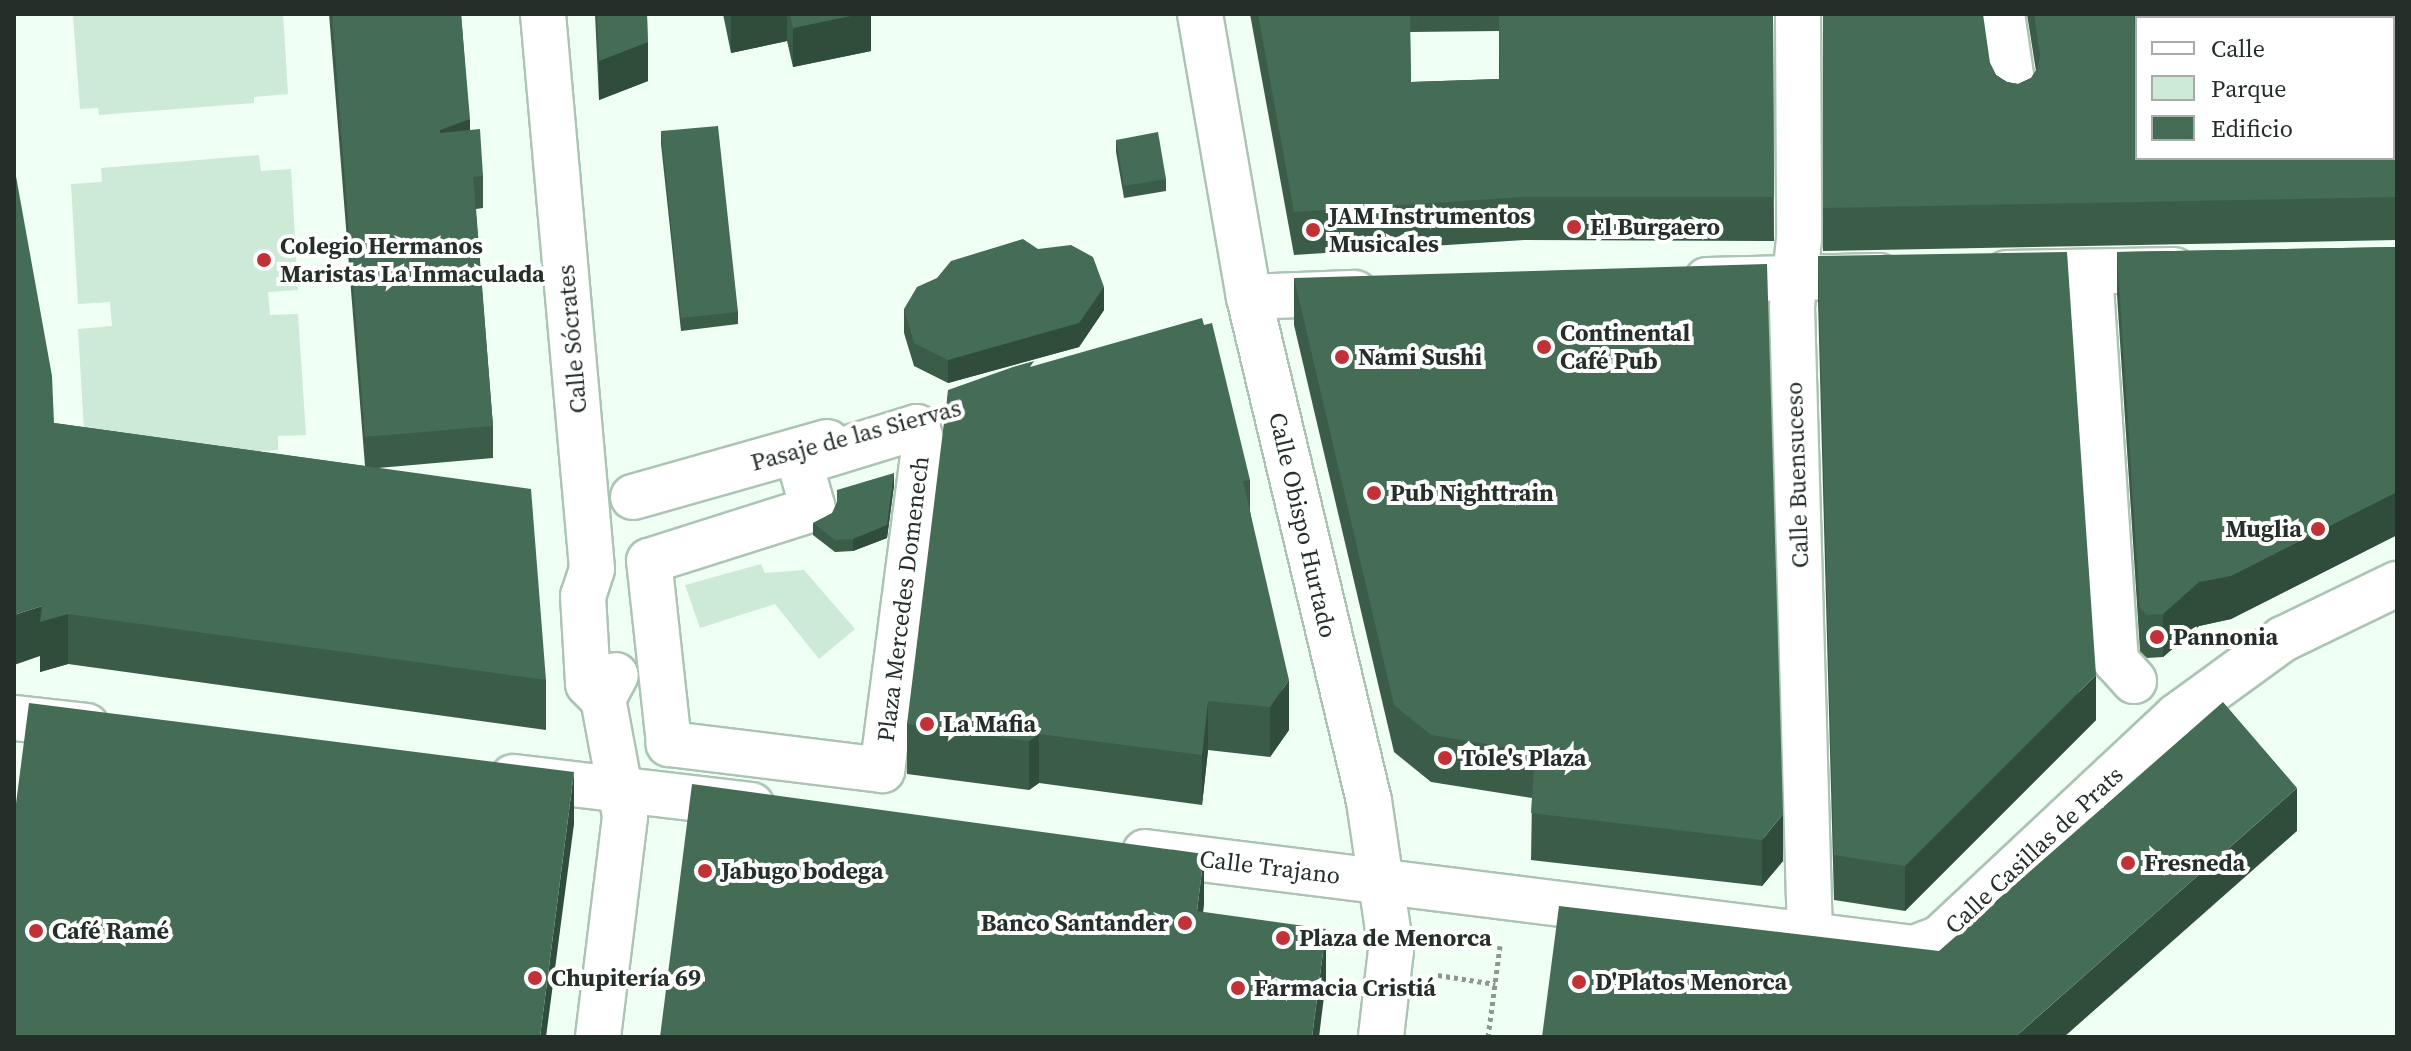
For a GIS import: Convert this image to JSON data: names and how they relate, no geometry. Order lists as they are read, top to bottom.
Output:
{
  "streets": {
    "street": [
      "Calle Sócrates",
      "Pasaje de las Siervas",
      "Calle Buensuceso",
      "Calle Obispo Hurtado",
      "Plaza Mercedes Domenech",
      "Calle Casillas de Prats",
      "Calle Trajano"
    ]
  },
  "crossings": [
    ["Pasaje de las Siervas", "Plaza Mercedes Domenech"],
    ["Calle Buensuceso", "Calle Casillas de Prats"],
    ["Calle Obispo Hurtado", "Calle Casillas de Prats"],
    ["Calle Obispo Hurtado", "Calle Trajano"],
    ["Calle Casillas de Prats", "Calle Trajano"]
  ],
  "places": [
    "El Burgaero",
    "JAM Instrumentos Musicales",
    "Colegio Hermanos Maristas La Inmaculada",
    "Continental Café Pub",
    "Nami Sushi",
    "Pub Nighttrain",
    "Muglia",
    "Pannonia",
    "La Mafia",
    "Tole's Plaza",
    "Fresneda",
    "Jabugo bodega",
    "Banco Santander",
    "Café Ramé",
    "Plaza de Menorca",
    "Chupitería 69",
    "D'Platos Menorca",
    "Farmacia Cristiá"
  ],
  "legend": ["Calle", "Parque", "Edificio"]
}
